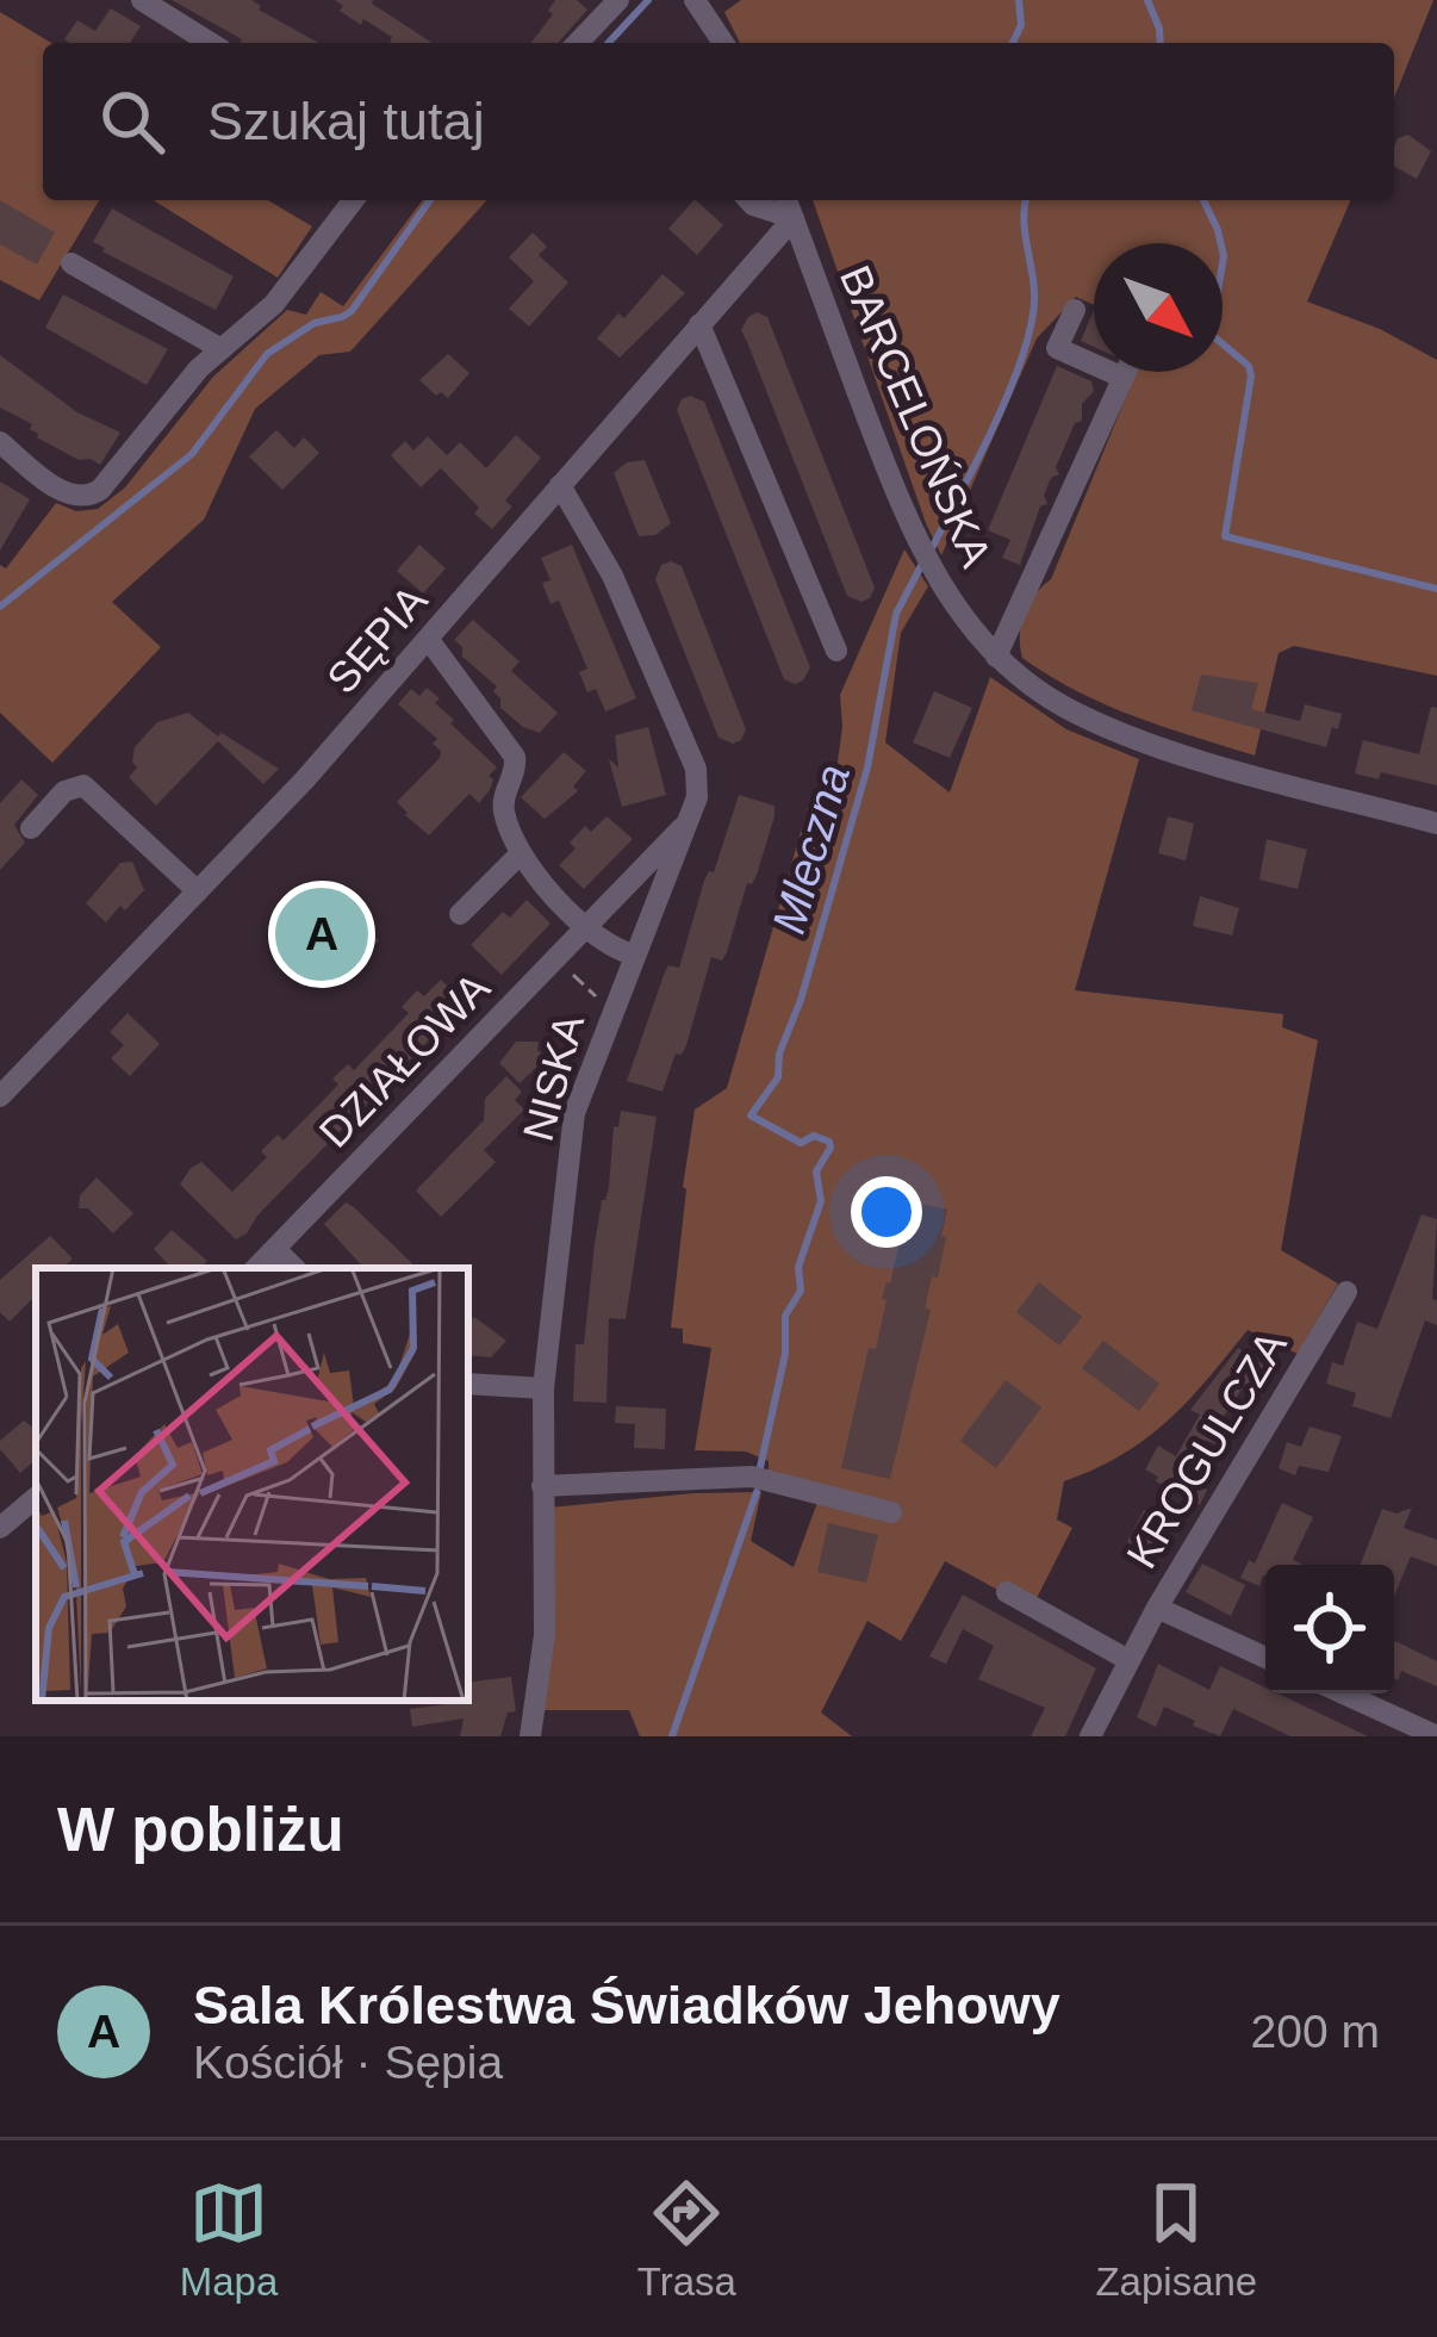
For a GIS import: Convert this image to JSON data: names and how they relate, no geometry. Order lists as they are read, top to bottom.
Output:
{
  "streets": {
    "street": [
      "BARCELOŃSKA",
      "SĘPIA",
      "DZIAŁOWA",
      "NISKA",
      "KROGULCZA"
    ]
  },
  "crossings": [
    ["BARCELOŃSKA", "SĘPIA"],
    ["SĘPIA", "NISKA"],
    ["DZIAŁOWA", "NISKA"]
  ],
  "water": ["Mleczna"],
  "north": "bottom right",
  "page": {
    "search": "Szukaj tutaj",
    "pins": "A",
    "heading": "W pobliżu",
    "list": [
      {
        "mark": "A",
        "name": "Sala Królestwa Świadków Jehowy",
        "note": "Kościół · Sępia",
        "value": "200 m"
      }
    ],
    "nav": ["Mapa", "Trasa", "Zapisane"]
  }
}
